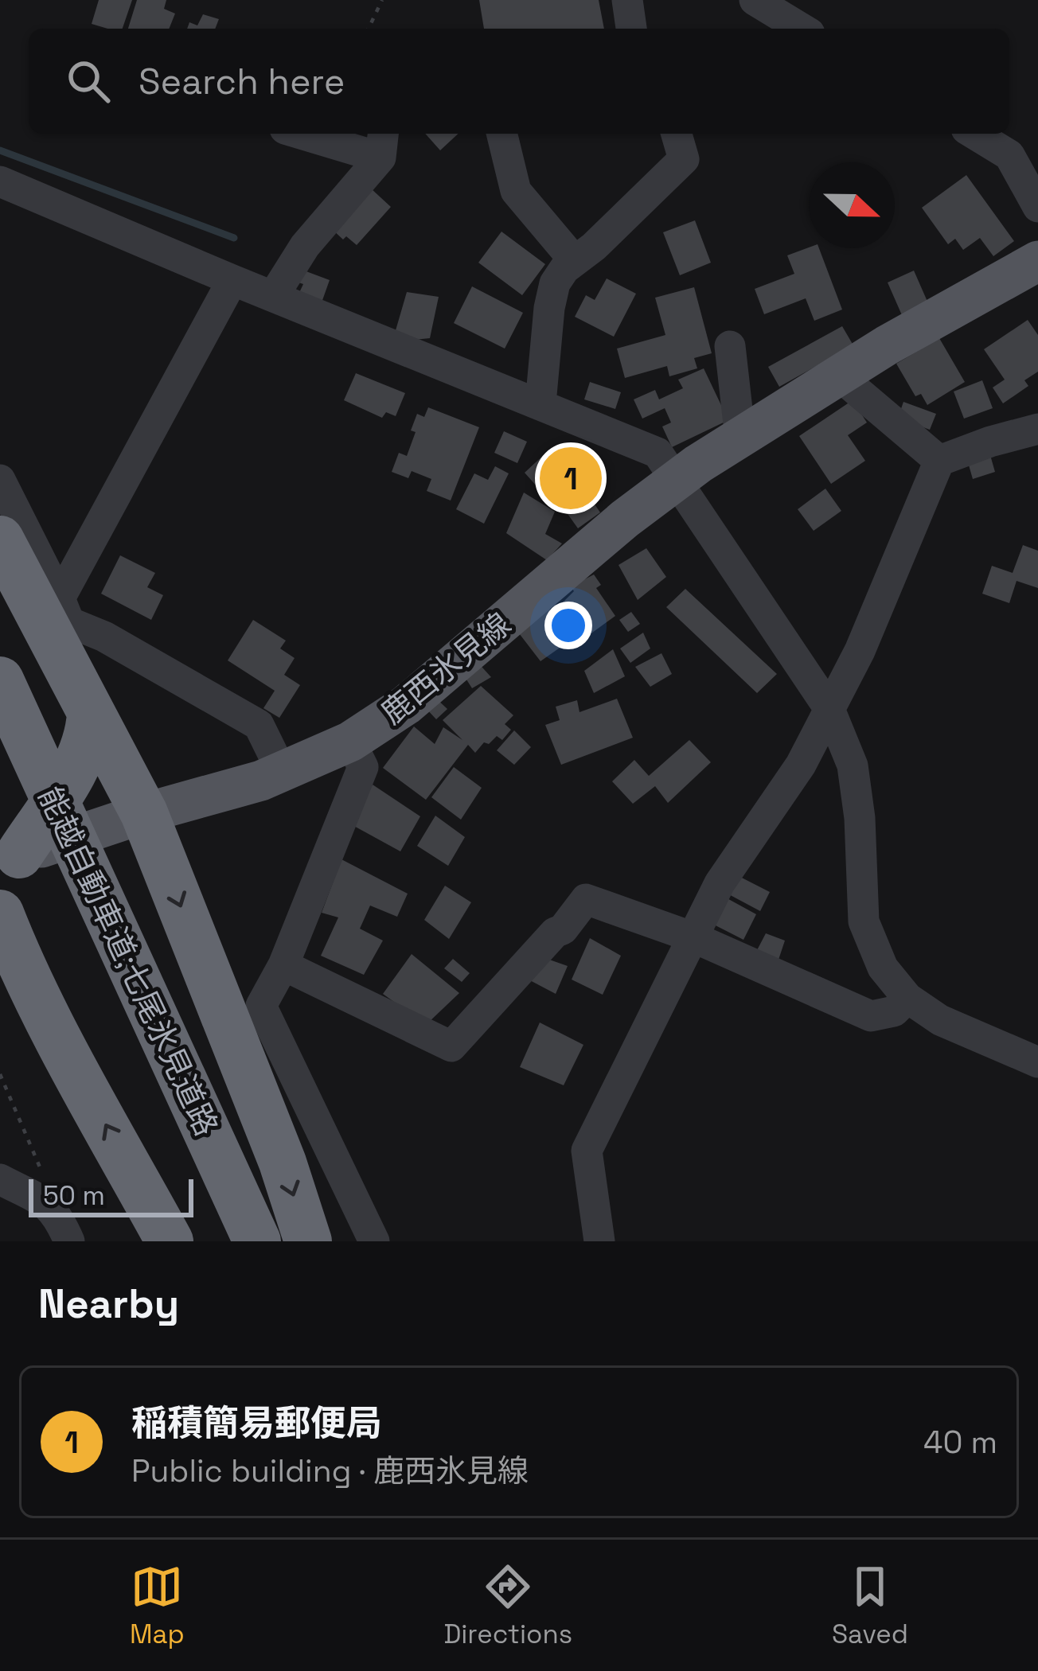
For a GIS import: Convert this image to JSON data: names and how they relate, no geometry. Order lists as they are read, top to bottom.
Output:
{
  "streets": {
    "highway": ["能越自動車道;七尾氷見道路"],
    "main road": ["鹿西氷見線"]
  },
  "scale_bar": "50 m",
  "north": "right",
  "page": {
    "search": "Search here",
    "pins": "1",
    "scale": "50 m",
    "heading": "Nearby",
    "list": [
      {
        "mark": "1",
        "name": "稲積簡易郵便局",
        "note": "Public building · 鹿西氷見線",
        "value": "40 m"
      }
    ],
    "nav": ["Map", "Directions", "Saved"]
  }
}
